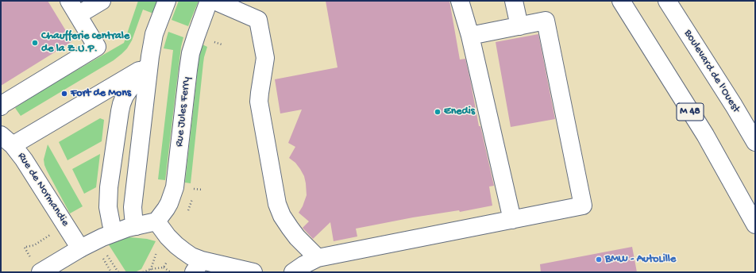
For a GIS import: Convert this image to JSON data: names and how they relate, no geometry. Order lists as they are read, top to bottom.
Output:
{
  "streets": {
    "main road": [
      "Boulevard de l'Ouest",
      "Rue Jules Ferry",
      "M 48",
      "Rue de Normandie"
    ]
  },
  "places": [
    "Chaufferie centrale de la Z.U.P.",
    "Fort de Mons",
    "Enedis",
    "BMW - AutoLille"
  ]
}
